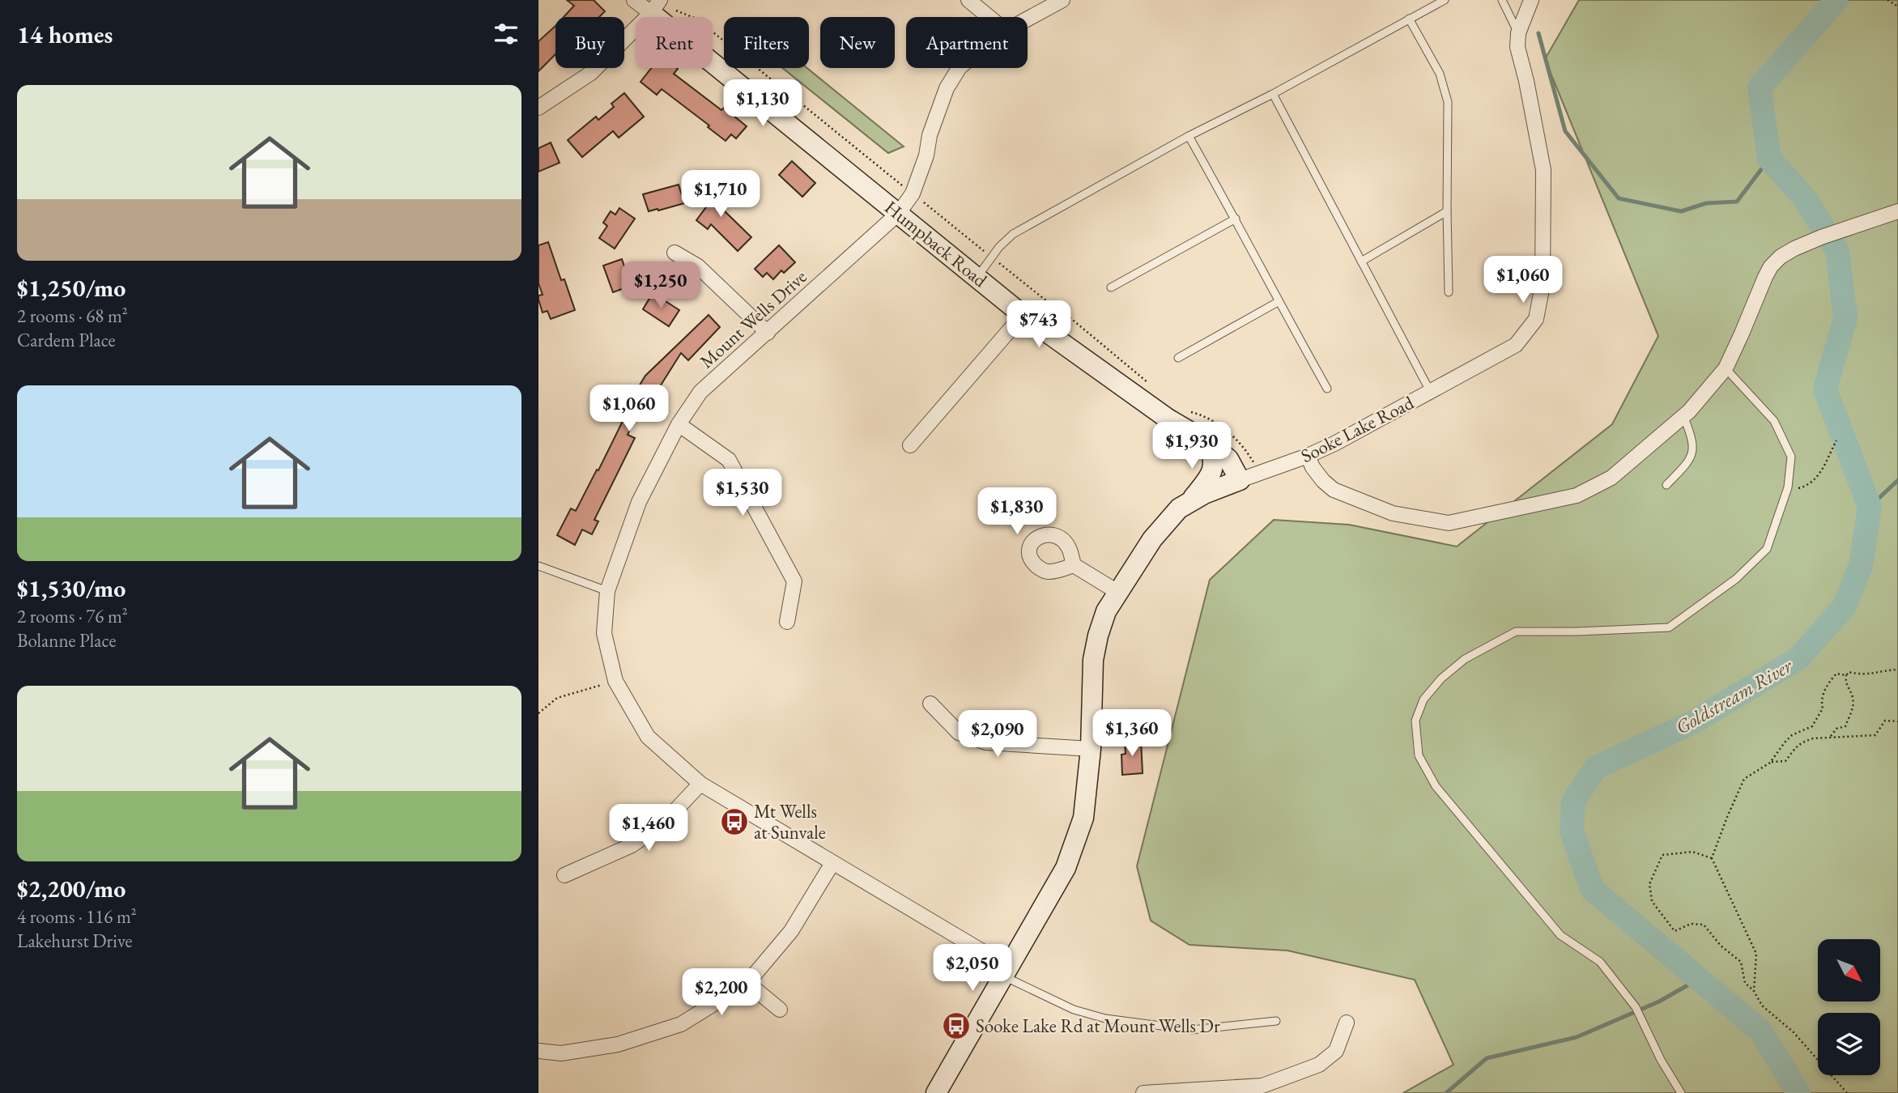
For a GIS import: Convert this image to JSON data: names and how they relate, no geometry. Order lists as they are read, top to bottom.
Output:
{
  "streets": {
    "street": ["Humpback Road", "Mount Wells Drive", "Sooke Lake Road"]
  },
  "crossings": [
    ["Humpback Road", "Mount Wells Drive"],
    ["Humpback Road", "Sooke Lake Road"],
    ["Mount Wells Drive", "Sooke Lake Road"]
  ],
  "water": ["Goldstream River"],
  "places": {
    "bus stop": ["Mt Wells at Sunvale", "Sooke Lake Rd at Mount Wells Dr"]
  },
  "north": "bottom right",
  "page": {
    "heading": "14 homes",
    "chip": [
      "Buy",
      "Rent",
      "Filters",
      "New",
      "Apartment"
    ],
    "list": [
      {
        "name": "$1,250/mo",
        "note": "2 rooms · 68 m² · Cardem Place"
      },
      {
        "name": "$1,530/mo",
        "note": "2 rooms · 76 m² · Bolanne Place"
      },
      {
        "name": "$2,200/mo",
        "note": "4 rooms · 116 m² · Lakehurst Drive"
      }
    ],
    "price": [
      "$1,130",
      "$1,710",
      "$1,060",
      "$1,250",
      "$743",
      "$1,060",
      "$1,930",
      "$1,530",
      "$1,830",
      "$1,360",
      "$2,090",
      "$1,460",
      "$2,050",
      "$2,200"
    ]
  }
}
